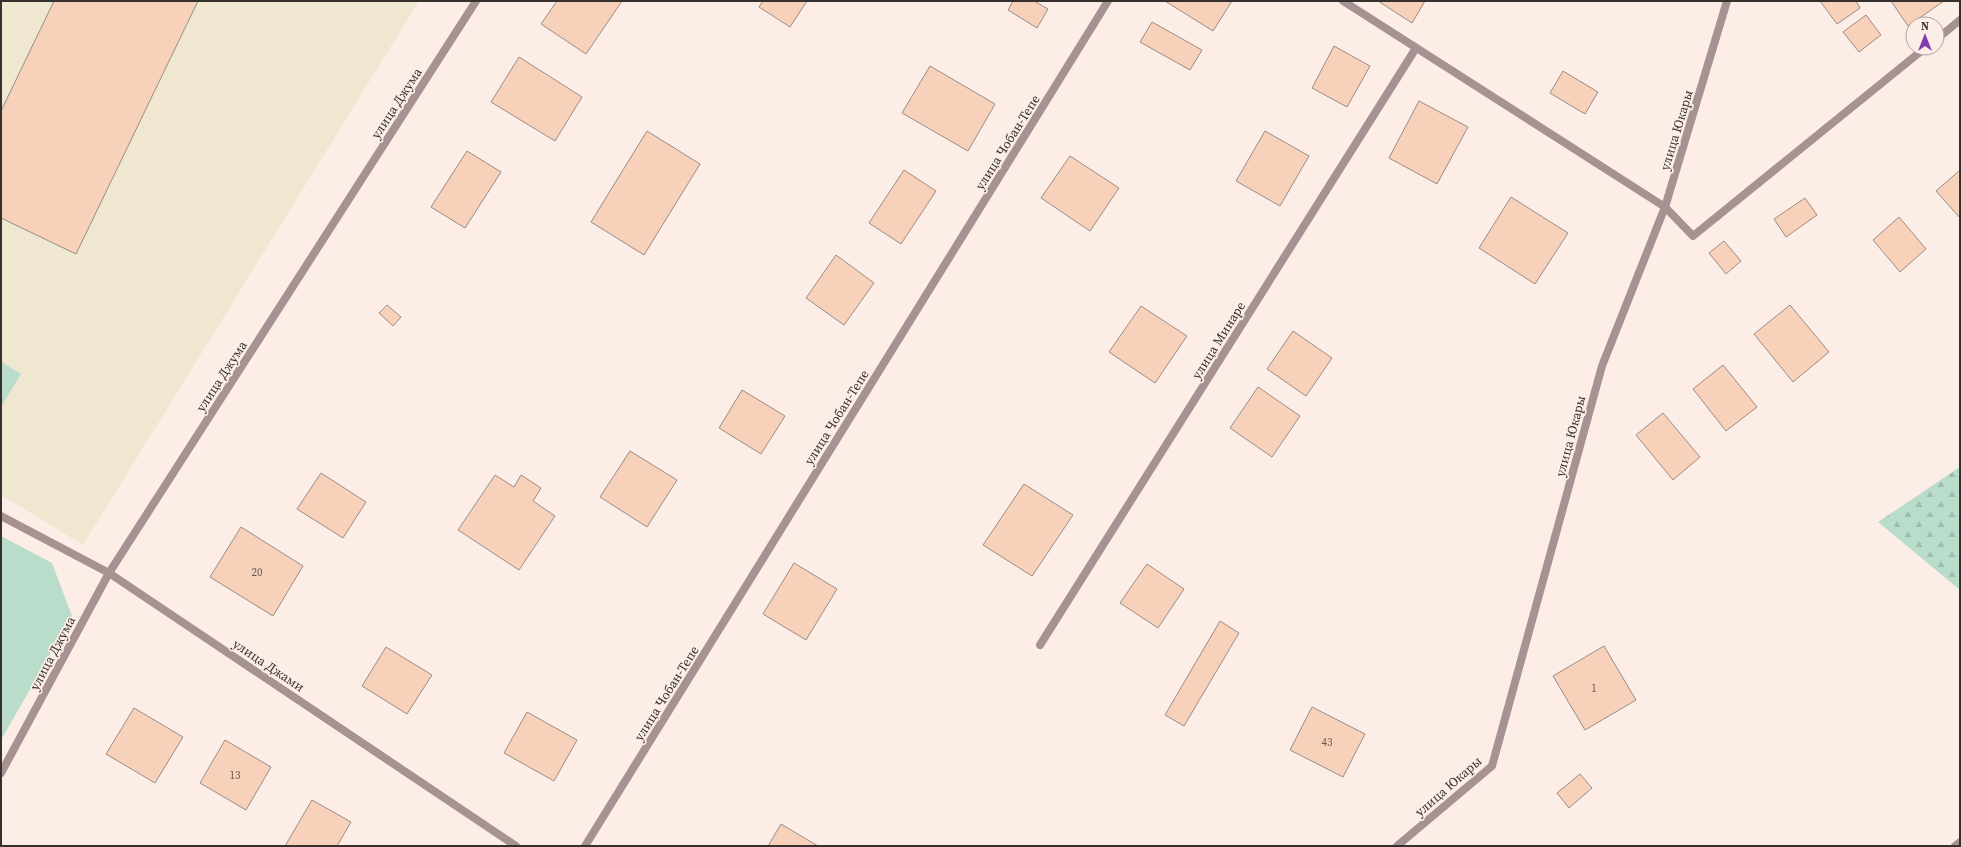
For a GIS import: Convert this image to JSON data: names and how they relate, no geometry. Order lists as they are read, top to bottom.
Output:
{
  "streets": {
    "street": [
      "улица Джума",
      "улица Юкары",
      "улица Чобан-Тепе",
      "улица Минаре",
      "улица Джами"
    ]
  },
  "crossings": [
    ["улица Джума", "улица Джами"]
  ],
  "house_numbers": [
    "20",
    "1",
    "43",
    "13"
  ],
  "north": "top"
}
